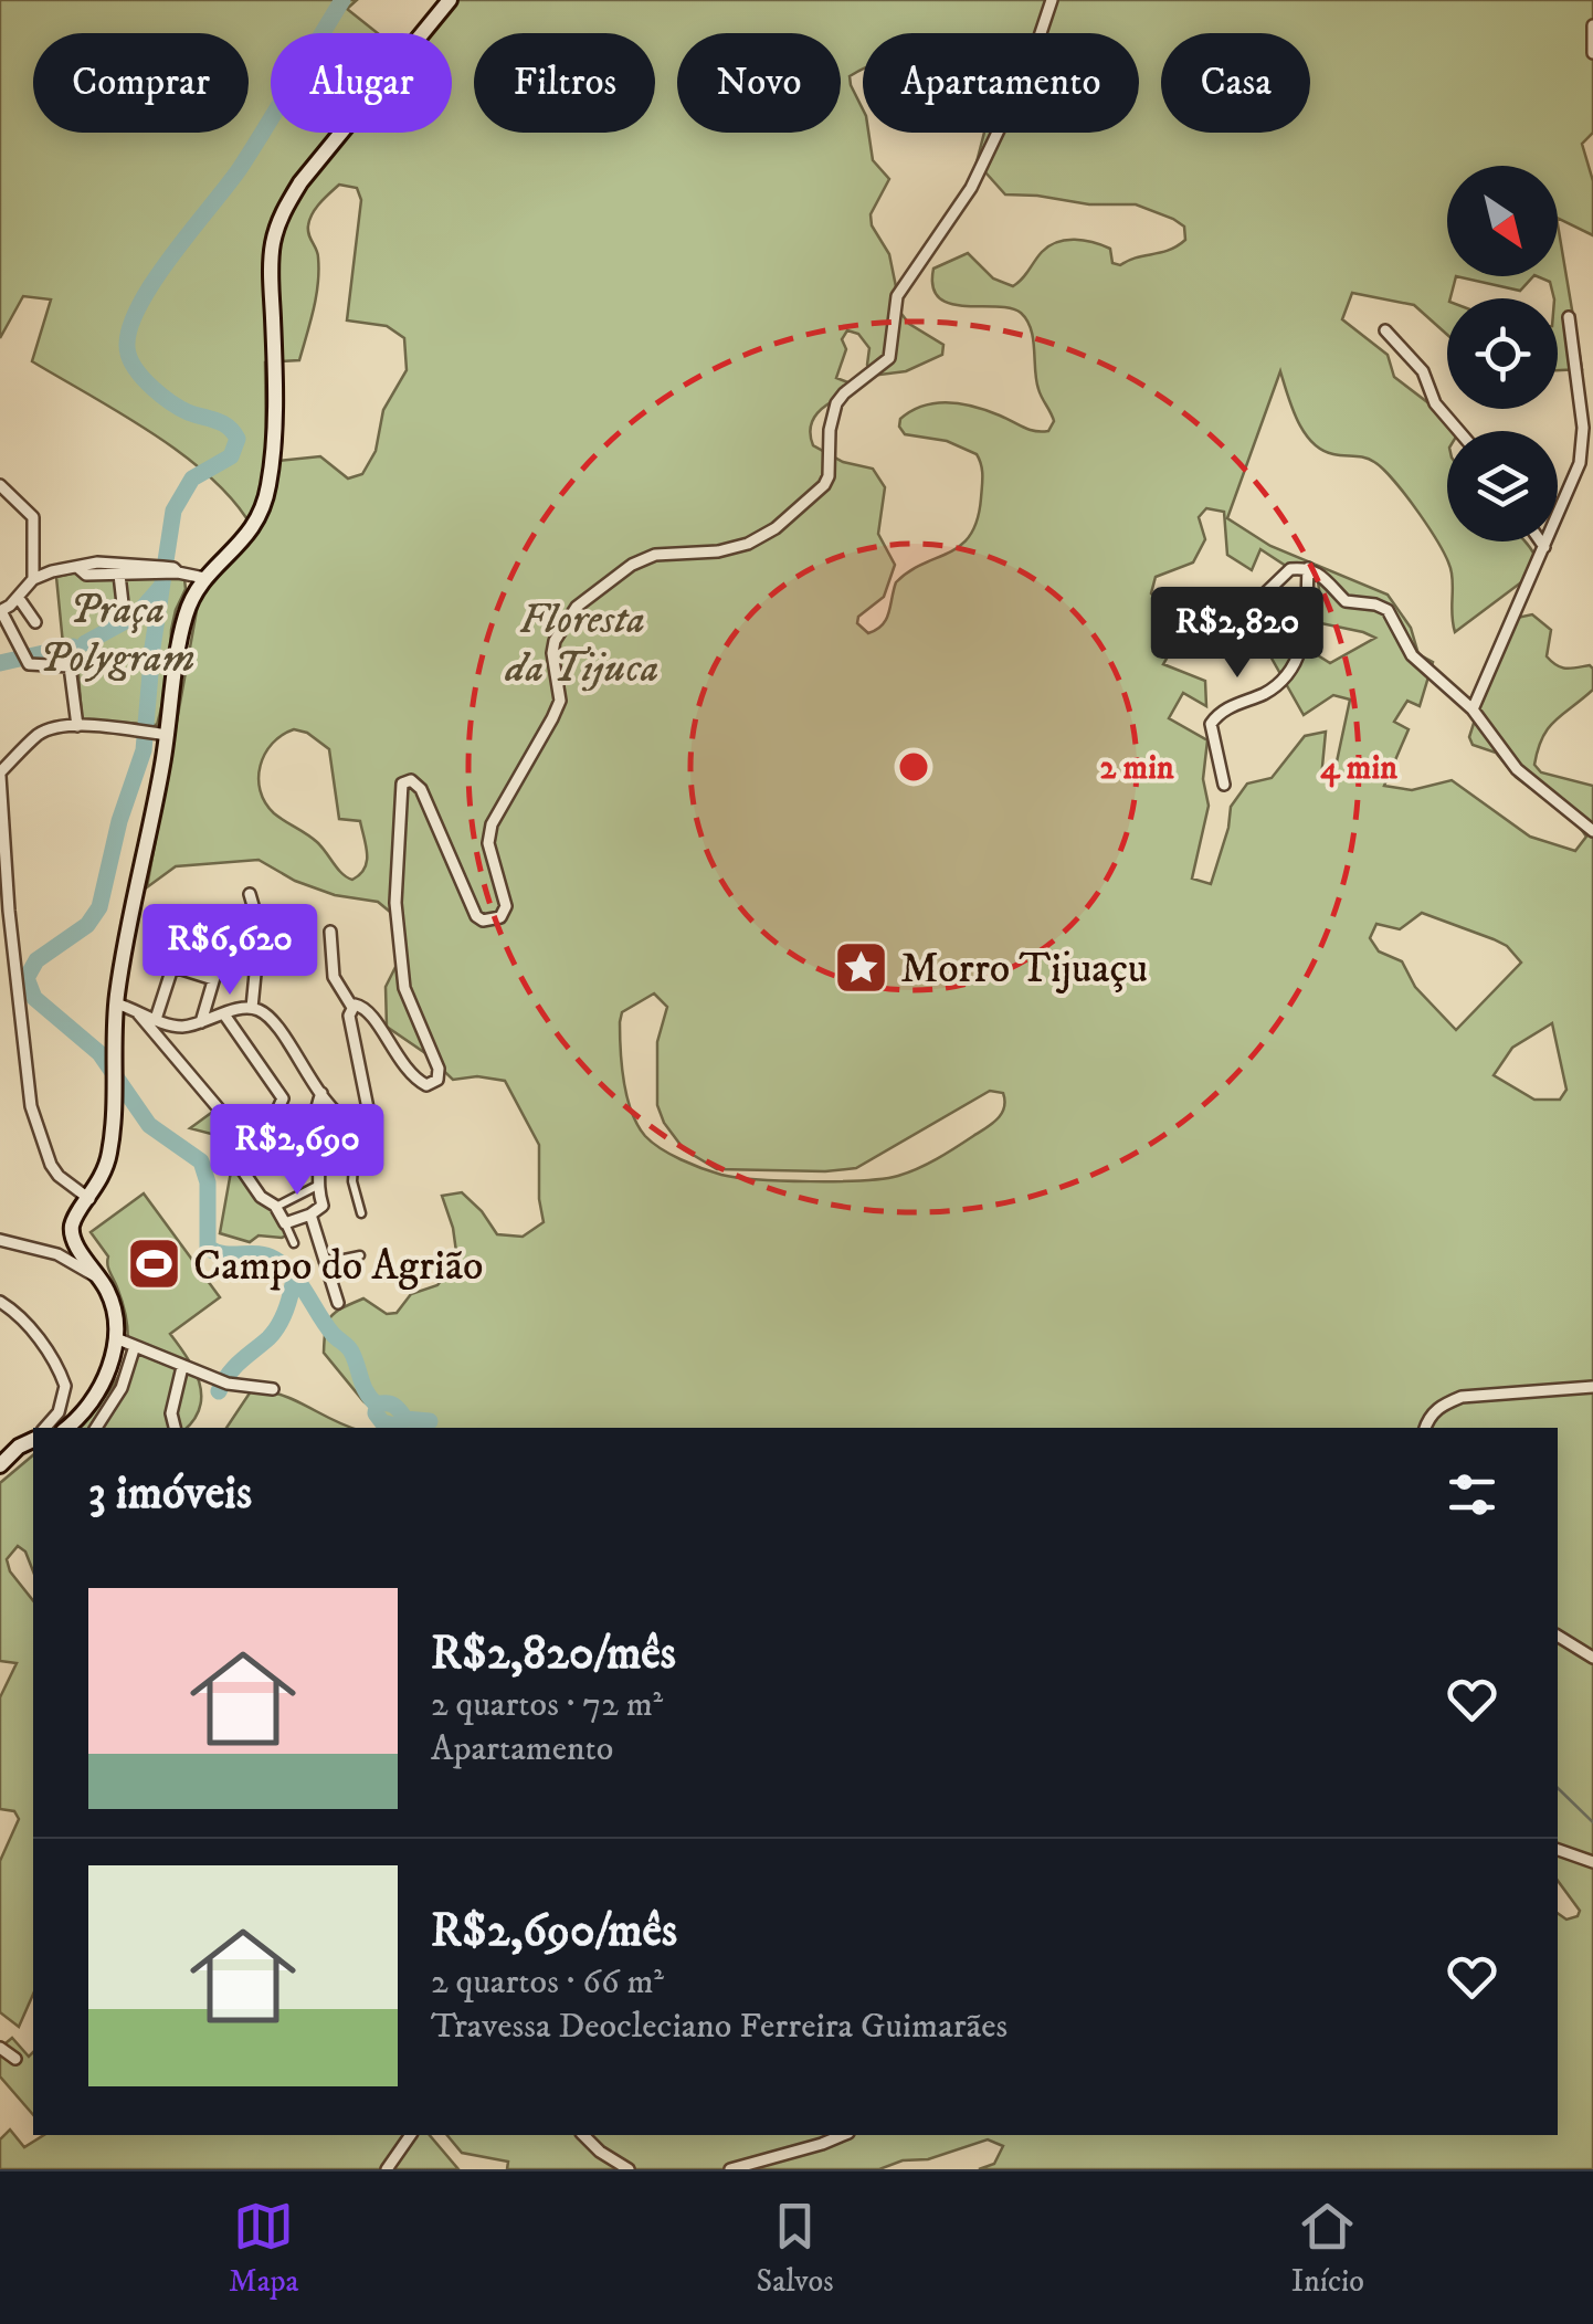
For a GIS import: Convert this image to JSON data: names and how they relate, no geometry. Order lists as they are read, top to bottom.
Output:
{
  "parks": ["Praça Polygram", "Floresta da Tijuca"],
  "places": {
    "place": ["Morro Tijuaçu"],
    "sports": ["Campo do Agrião"]
  },
  "north": "bottom right",
  "page": {
    "chip": [
      "Comprar",
      "Alugar",
      "Filtros",
      "Novo",
      "Apartamento",
      "Casa"
    ],
    "price": ["R$2,820", "R$6,620", "R$2,690"],
    "heading": "3 imóveis",
    "list": [
      {
        "name": "R$2,820/mês",
        "note": "2 quartos · 72 m² · Apartamento"
      },
      {
        "name": "R$2,690/mês",
        "note": "2 quartos · 66 m² · Travessa Deocleciano Ferreira Guimarães"
      }
    ],
    "tabs": ["Mapa", "Salvos", "Início"]
  },
  "rings": ["2 min", "4 min"]
}
